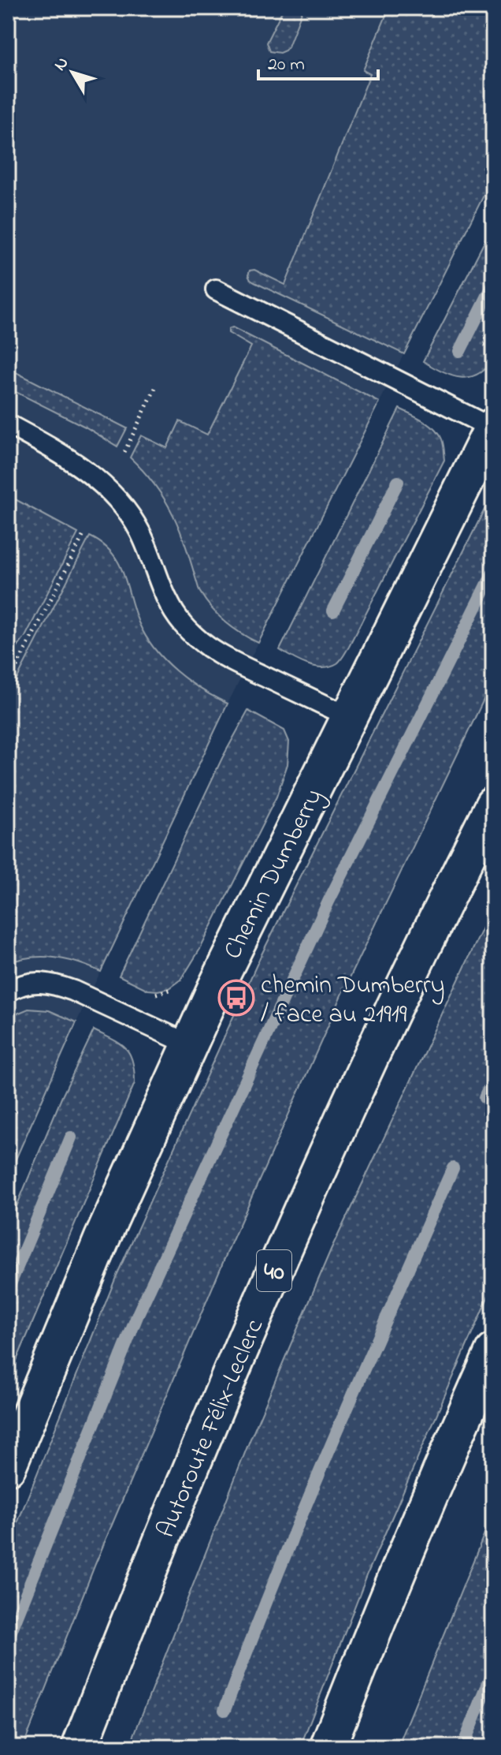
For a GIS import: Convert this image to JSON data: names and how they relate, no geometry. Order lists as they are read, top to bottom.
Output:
{
  "streets": {
    "main road": ["Chemin Dumberry", "40", "Autoroute Félix-Leclerc"]
  },
  "places": {
    "bus stop": ["chemin Dumberry / face au 21919"]
  },
  "scale_bar": "20 m",
  "north": "top left"
}
